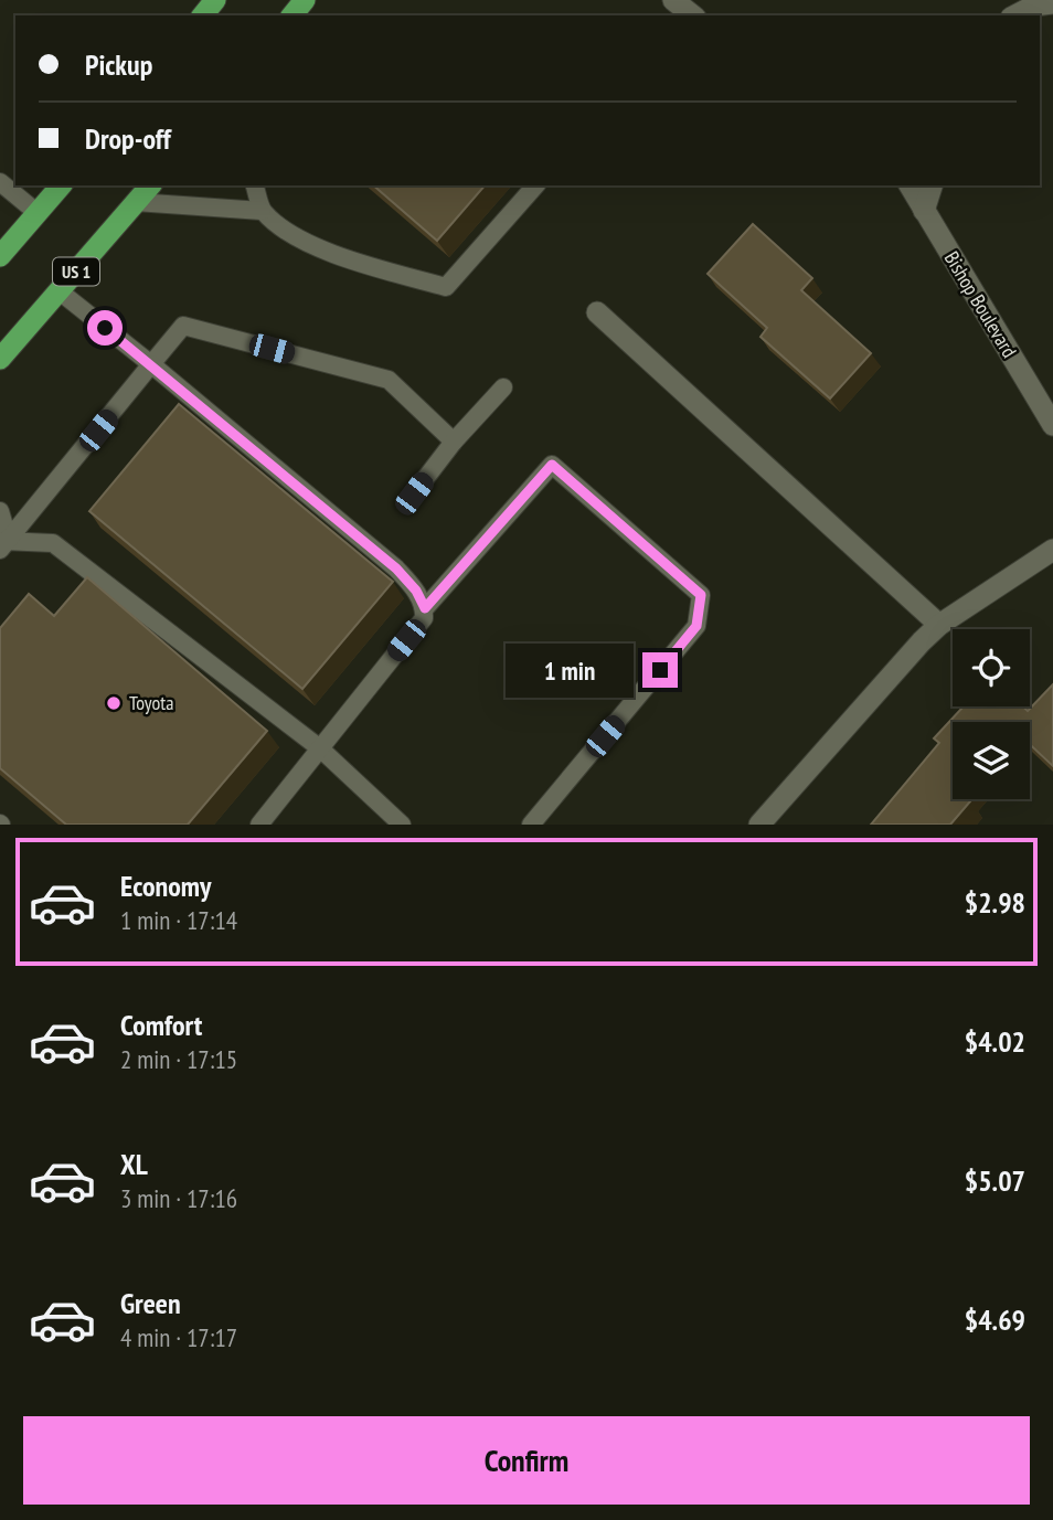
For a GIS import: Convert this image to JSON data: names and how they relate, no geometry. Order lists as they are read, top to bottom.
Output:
{
  "streets": {
    "highway": ["US 1"],
    "street": ["Bishop Boulevard"]
  },
  "places": ["Toyota"],
  "page": {
    "banner": ["Pickup", "Drop-off"],
    "bubble": "1 min",
    "list": [
      {
        "name": "Economy",
        "note": "1 min · 17:14",
        "value": "$2.98"
      },
      {
        "name": "Comfort",
        "note": "2 min · 17:15",
        "value": "$4.02"
      },
      {
        "name": "XL",
        "note": "3 min · 17:16",
        "value": "$5.07"
      },
      {
        "name": "Green",
        "note": "4 min · 17:17",
        "value": "$4.69"
      }
    ],
    "buttons": "Confirm"
  }
}
